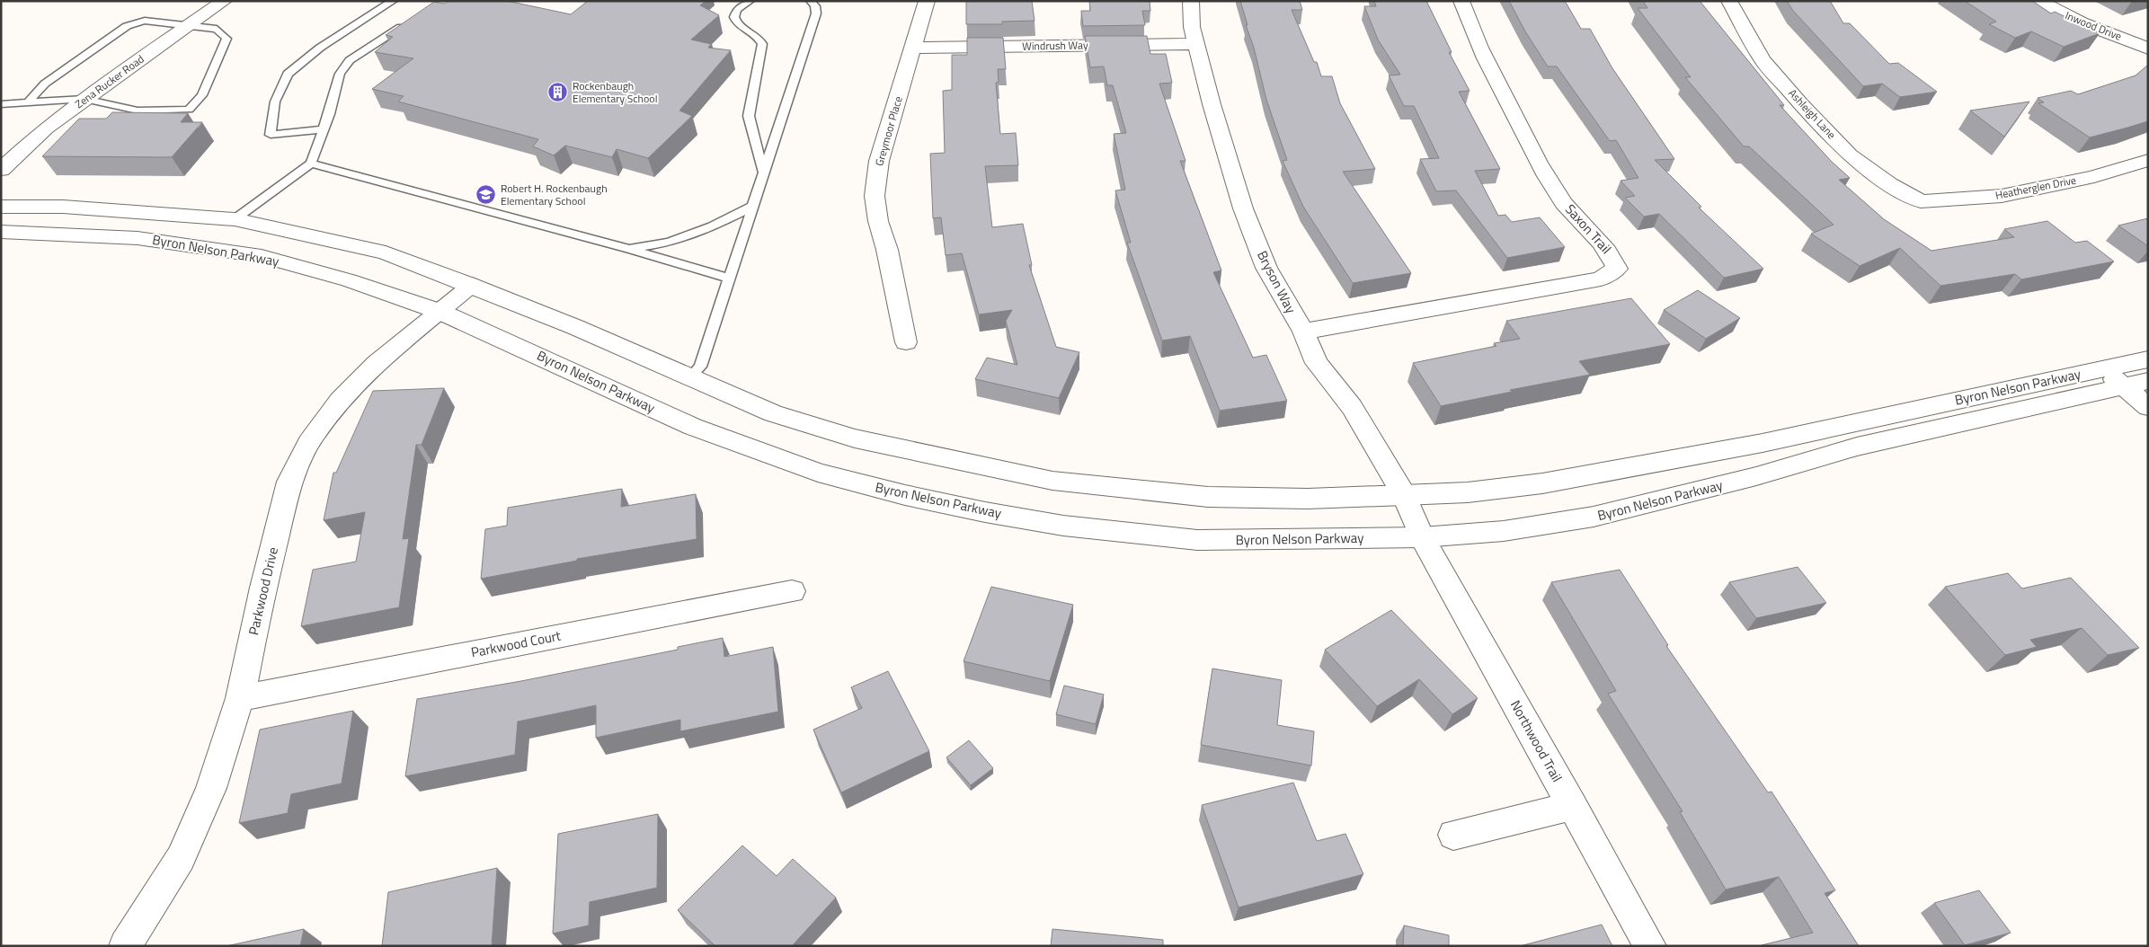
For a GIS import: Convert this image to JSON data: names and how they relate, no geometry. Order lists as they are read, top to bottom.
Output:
{
  "streets": {
    "street": [
      "Inwood Drive",
      "Windrush Way",
      "Zena Rucker Road",
      "Ashleigh Lane",
      "Greymoor Place",
      "Heatherglen Drive",
      "Saxon Trail",
      "Byron Nelson Parkway",
      "Bryson Way",
      "Parkwood Drive",
      "Parkwood Court",
      "Northwood Trail"
    ]
  },
  "crossings": [
    ["Windrush Way", "Greymoor Place"],
    ["Windrush Way", "Bryson Way"],
    ["Ashleigh Lane", "Heatherglen Drive"],
    ["Saxon Trail", "Bryson Way"],
    ["Byron Nelson Parkway", "Bryson Way"],
    ["Byron Nelson Parkway", "Parkwood Drive"],
    ["Byron Nelson Parkway", "Northwood Trail"],
    ["Bryson Way", "Northwood Trail"],
    ["Parkwood Drive", "Parkwood Court"]
  ],
  "places": {
    "building": ["Rockenbaugh Elementary School"],
    "school or university": ["Robert H. Rockenbaugh Elementary School"]
  }
}
